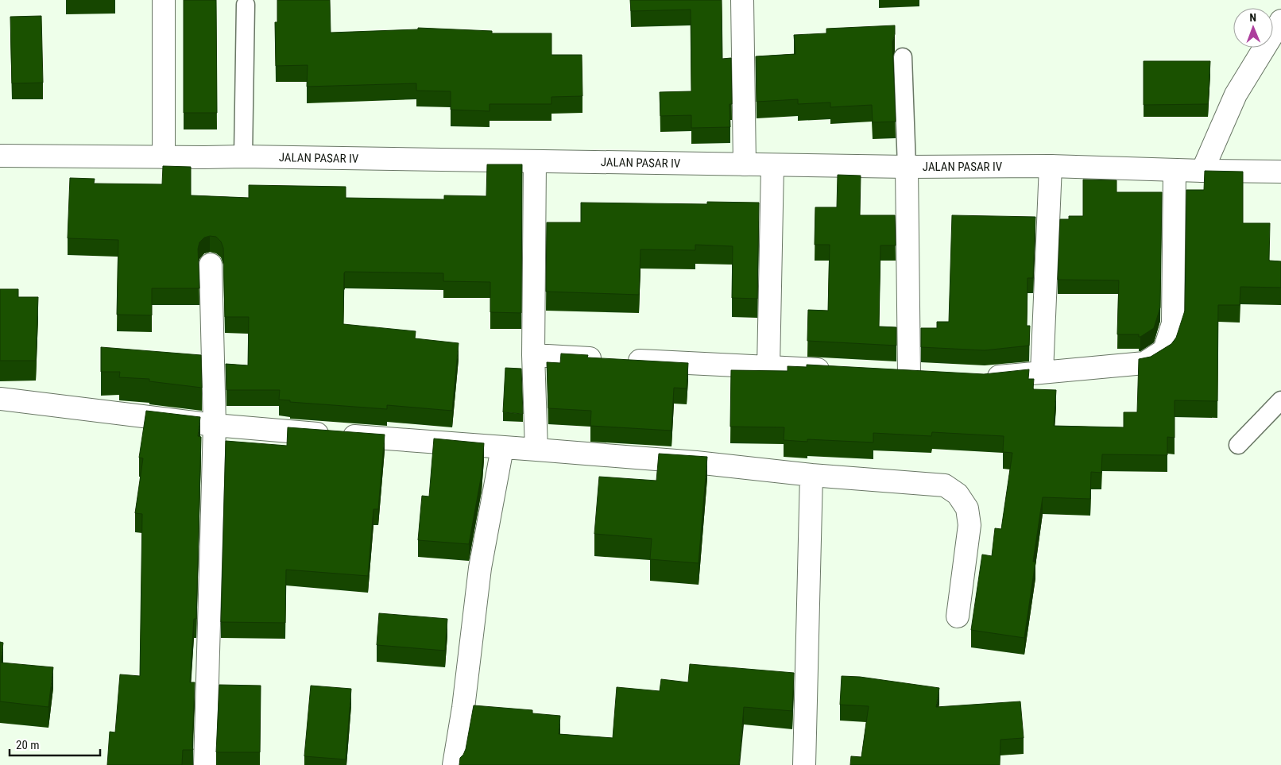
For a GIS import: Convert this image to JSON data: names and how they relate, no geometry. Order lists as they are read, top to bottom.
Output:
{
  "streets": {
    "street": ["JALAN PASAR IV"]
  },
  "scale_bar": "20 m",
  "north": "top"
}
